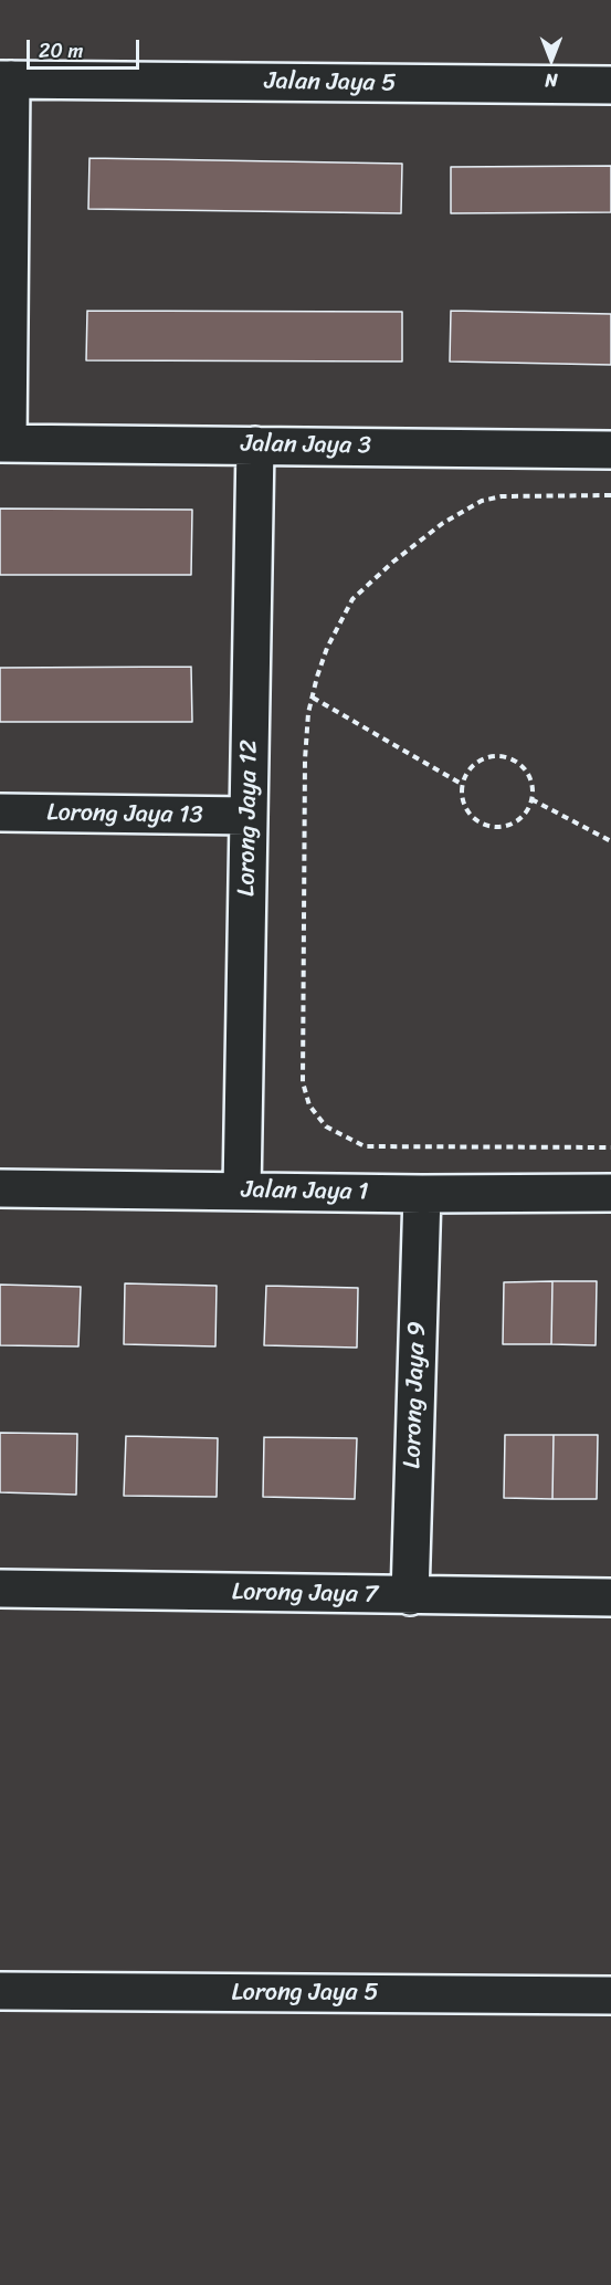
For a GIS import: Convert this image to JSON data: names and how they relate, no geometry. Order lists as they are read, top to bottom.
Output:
{
  "streets": {
    "street": [
      "Jalan Jaya 5",
      "Jalan Jaya 3",
      "Lorong Jaya 13",
      "Lorong Jaya 12",
      "Jalan Jaya 1",
      "Lorong Jaya 9",
      "Lorong Jaya 7",
      "Lorong Jaya 5"
    ]
  },
  "crossings": [
    ["Jalan Jaya 3", "Lorong Jaya 12"],
    ["Lorong Jaya 13", "Lorong Jaya 12"],
    ["Lorong Jaya 12", "Jalan Jaya 1"],
    ["Jalan Jaya 1", "Lorong Jaya 9"],
    ["Lorong Jaya 9", "Lorong Jaya 7"]
  ],
  "scale_bar": "20 m",
  "north": "bottom"
}
